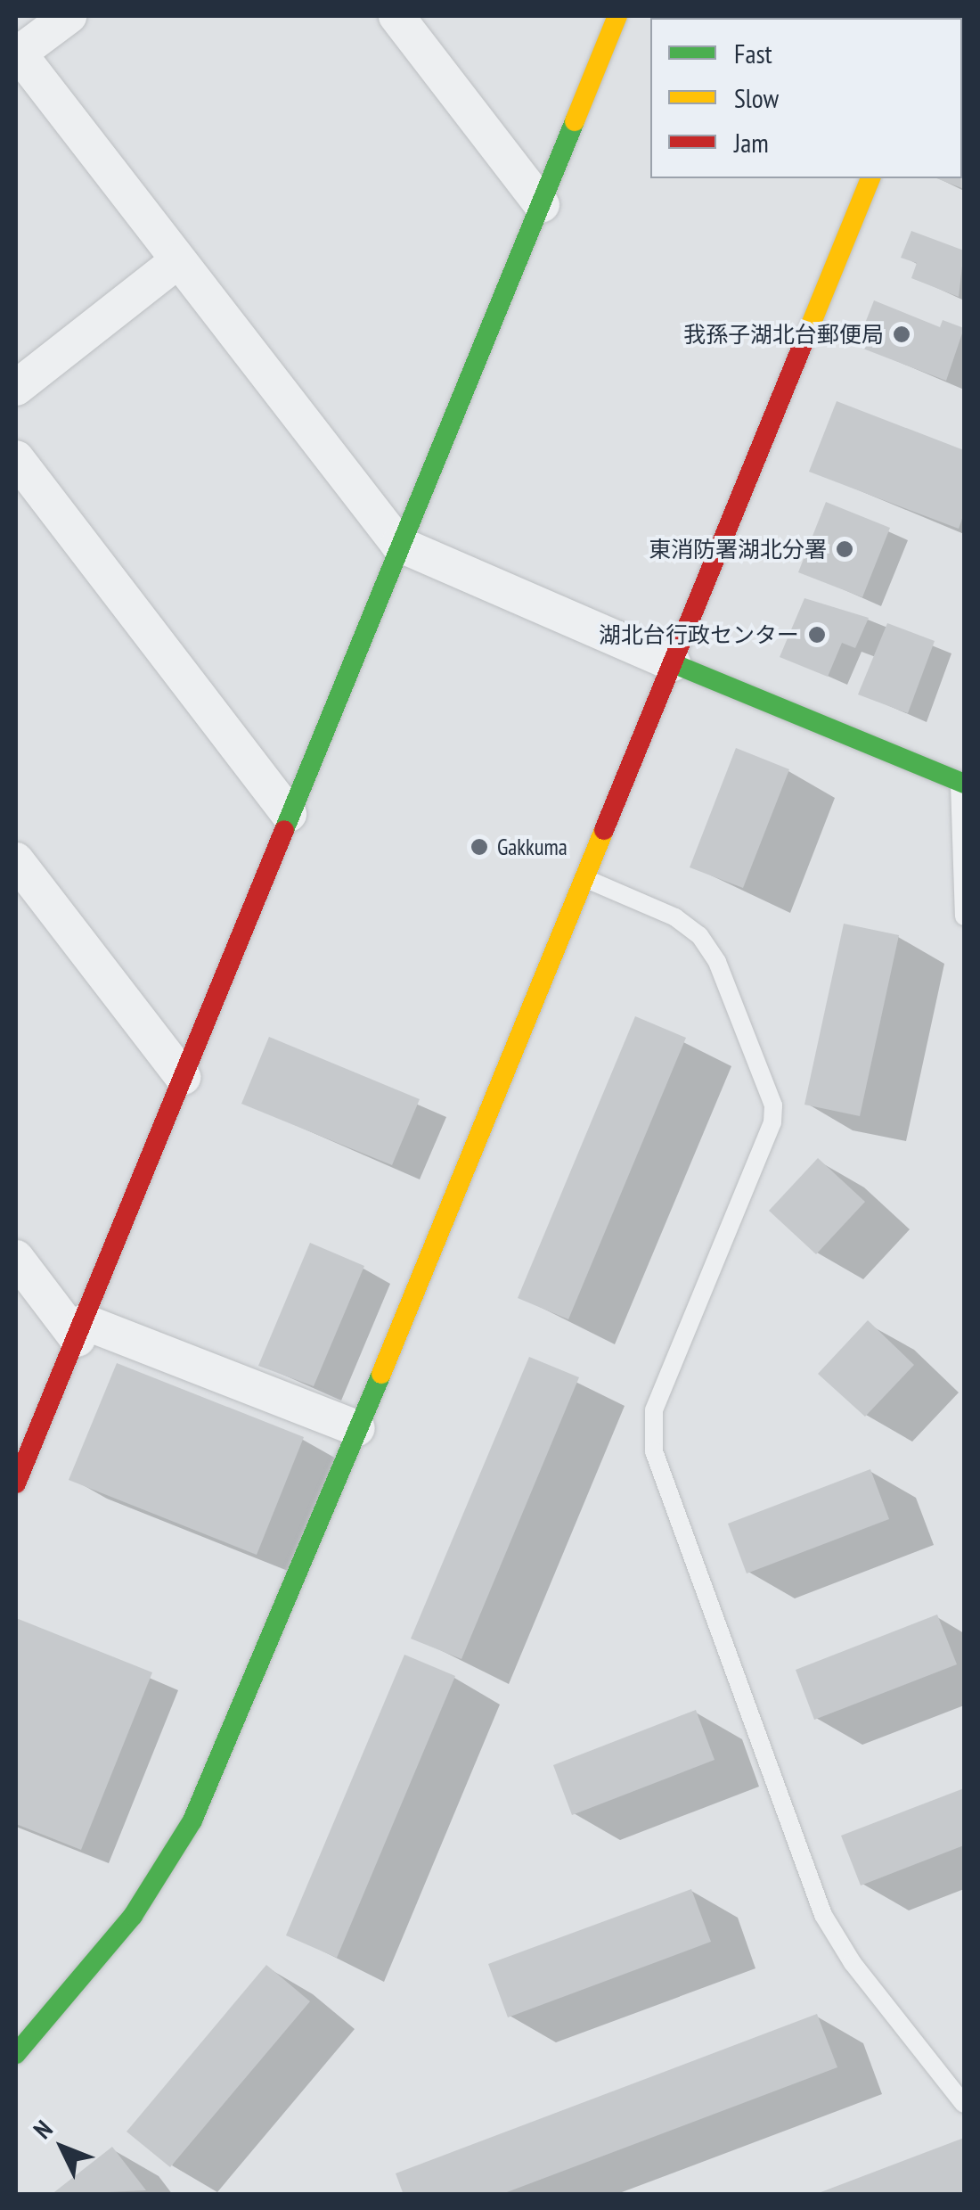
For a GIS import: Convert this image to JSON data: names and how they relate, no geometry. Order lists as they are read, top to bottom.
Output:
{
  "places": [
    "我孫子湖北台郵便局",
    "東消防署湖北分署",
    "湖北台行政センター",
    "Gakkuma"
  ],
  "legend": ["Fast", "Slow", "Jam"],
  "north": "top left"
}
